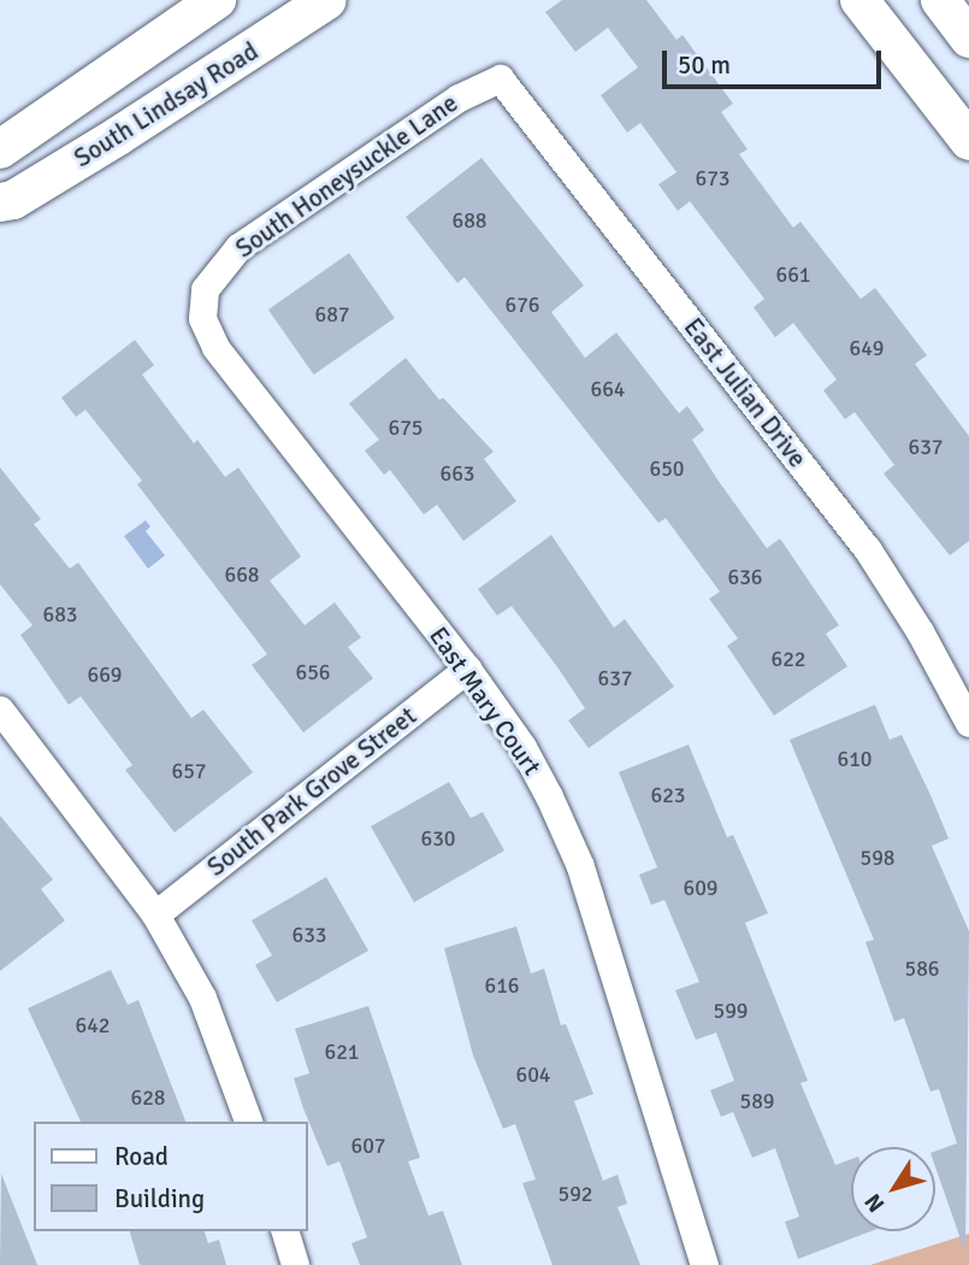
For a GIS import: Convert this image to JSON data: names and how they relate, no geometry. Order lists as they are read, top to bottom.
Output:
{
  "streets": {
    "main road": ["South Lindsay Road"],
    "street": [
      "South Honeysuckle Lane",
      "East Julian Drive",
      "East Mary Court",
      "South Park Grove Street"
    ]
  },
  "crossings": [
    ["South Honeysuckle Lane", "East Julian Drive"],
    ["South Honeysuckle Lane", "East Mary Court"],
    ["East Mary Court", "South Park Grove Street"]
  ],
  "house_numbers": [
    "673",
    "688",
    "661",
    "676",
    "687",
    "649",
    "664",
    "675",
    "637",
    "650",
    "663",
    "668",
    "636",
    "683",
    "622",
    "656",
    "669",
    "637",
    "610",
    "657",
    "623",
    "630",
    "598",
    "609",
    "633",
    "586",
    "616",
    "599",
    "642",
    "621",
    "604",
    "628",
    "589",
    "607",
    "592"
  ],
  "legend": ["Road", "Building"],
  "scale_bar": "50 m",
  "north": "bottom left"
}
